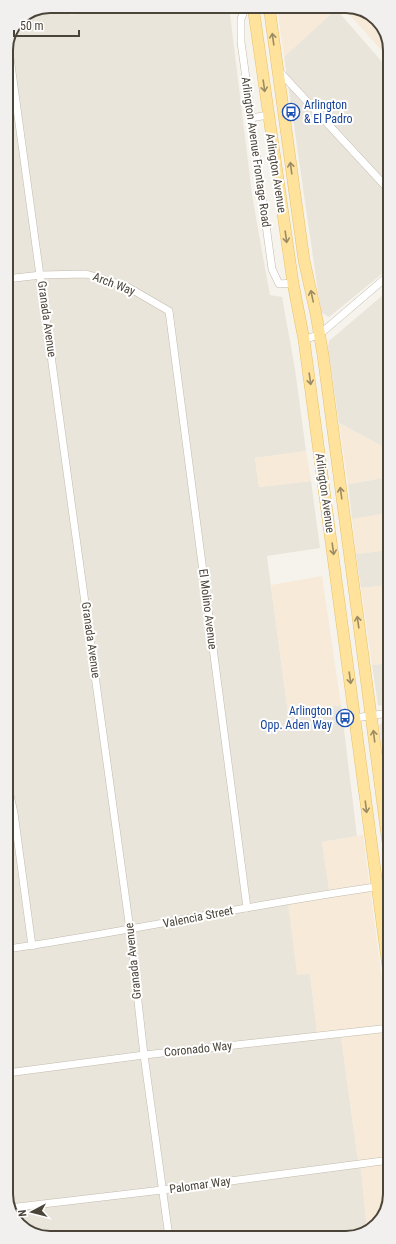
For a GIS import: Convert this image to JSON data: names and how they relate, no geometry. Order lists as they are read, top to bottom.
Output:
{
  "streets": {
    "main road": ["Arlington Avenue"],
    "street": [
      "Arlington Avenue Frontage Road",
      "Arch Way",
      "Granada Avenue",
      "El Molino Avenue",
      "Valencia Street",
      "Coronado Way",
      "Palomar Way"
    ]
  },
  "crossings": [
    ["Arlington Avenue Frontage Road", "Arlington Avenue"],
    ["Arlington Avenue", "Valencia Street"],
    ["Arch Way", "Granada Avenue"],
    ["Arch Way", "El Molino Avenue"],
    ["Granada Avenue", "Valencia Street"],
    ["Granada Avenue", "Coronado Way"],
    ["Granada Avenue", "Palomar Way"],
    ["El Molino Avenue", "Valencia Street"]
  ],
  "places": {
    "bus stop": ["Arlington & El Padro", "Arlington Opp. Aden Way"]
  },
  "scale_bar": "50 m",
  "north": "left"
}
